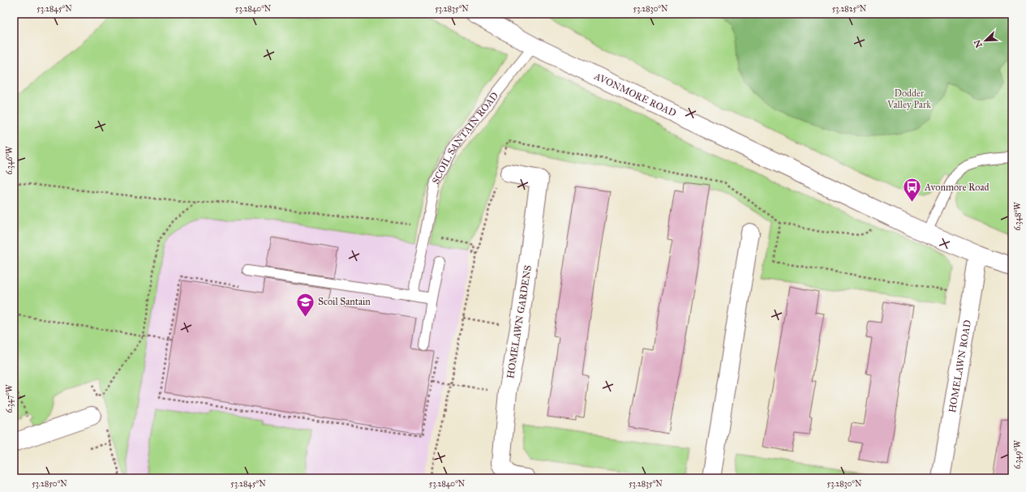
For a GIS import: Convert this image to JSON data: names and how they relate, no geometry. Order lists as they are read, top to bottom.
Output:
{
  "streets": {
    "street": ["AVONMORE ROAD", "HOMELAWN GARDENS", "HOMELAWN ROAD"],
    "lane": ["SCOIL SANTAIN ROAD"]
  },
  "crossings": [
    ["AVONMORE ROAD", "SCOIL SANTAIN ROAD"],
    ["AVONMORE ROAD", "HOMELAWN ROAD"]
  ],
  "parks": ["Dodder Valley Park"],
  "places": {
    "bus stop": ["Avonmore Road"],
    "school or university": ["Scoil Santain"]
  },
  "north": "bottom left",
  "coordinates": [
    "53.2845°N",
    "53.2840°N",
    "53.2835°N",
    "53.2830°N",
    "53.2825°N",
    "6.346°W",
    "6.348°W",
    "6.347°W",
    "6.349°W",
    "53.2850°N"
  ]
}
